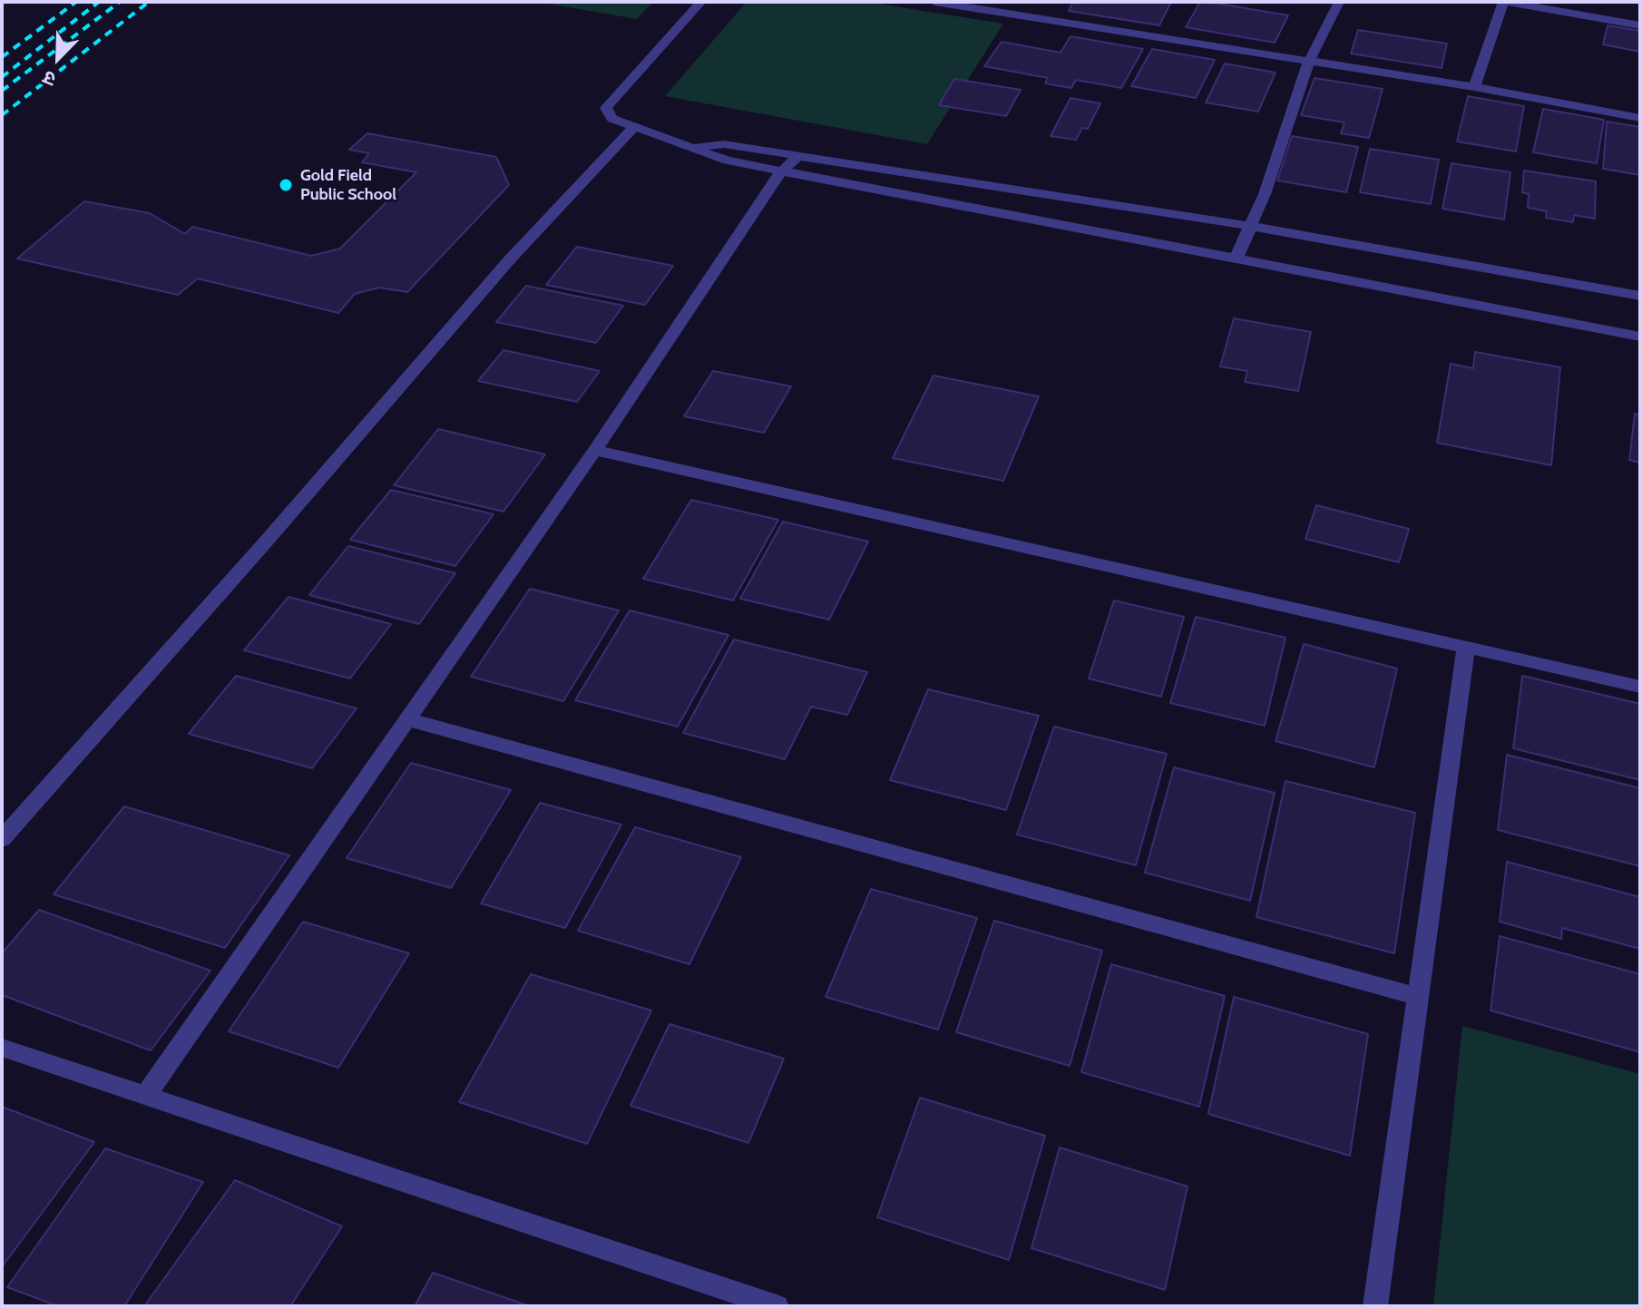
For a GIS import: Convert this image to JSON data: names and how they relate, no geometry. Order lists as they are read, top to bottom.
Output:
{
  "places": ["Gold Field Public School"],
  "north": "bottom left"
}
